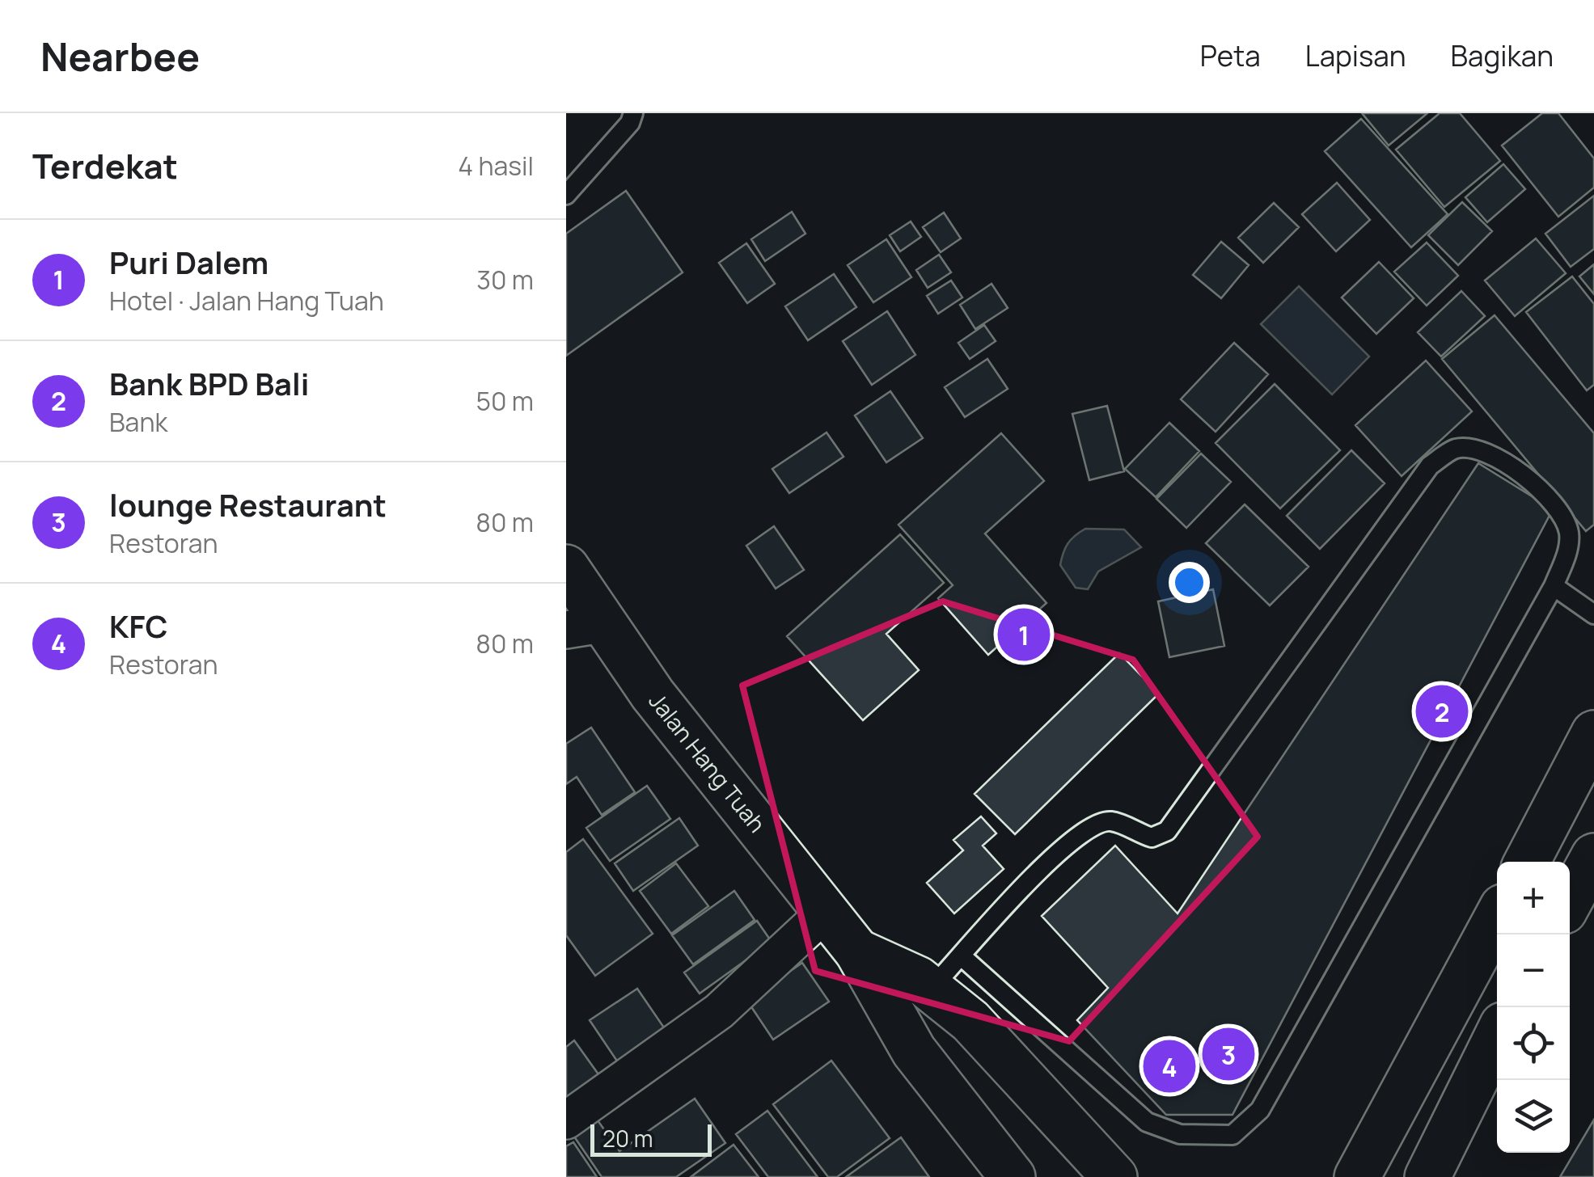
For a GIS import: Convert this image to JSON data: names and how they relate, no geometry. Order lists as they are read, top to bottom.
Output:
{
  "streets": {
    "main road": ["Jalan Hang Tuah"]
  },
  "scale_bar": "20 m",
  "page": {
    "header": "Nearbee",
    "nav": ["Peta", "Lapisan", "Bagikan"],
    "heading": ["Terdekat", "4 hasil"],
    "list": [
      {
        "mark": "1",
        "name": "Puri Dalem",
        "note": "Hotel · Jalan Hang Tuah",
        "value": "30 m"
      },
      {
        "mark": "2",
        "name": "Bank BPD Bali",
        "note": "Bank",
        "value": "50 m"
      },
      {
        "mark": "3",
        "name": "lounge Restaurant",
        "note": "Restoran",
        "value": "80 m"
      },
      {
        "mark": "4",
        "name": "KFC",
        "note": "Restoran",
        "value": "80 m"
      }
    ],
    "pins": [
      "1",
      "2",
      "3",
      "4"
    ],
    "map_buttons": ["+", "−"],
    "scale": "20 m"
  }
}
